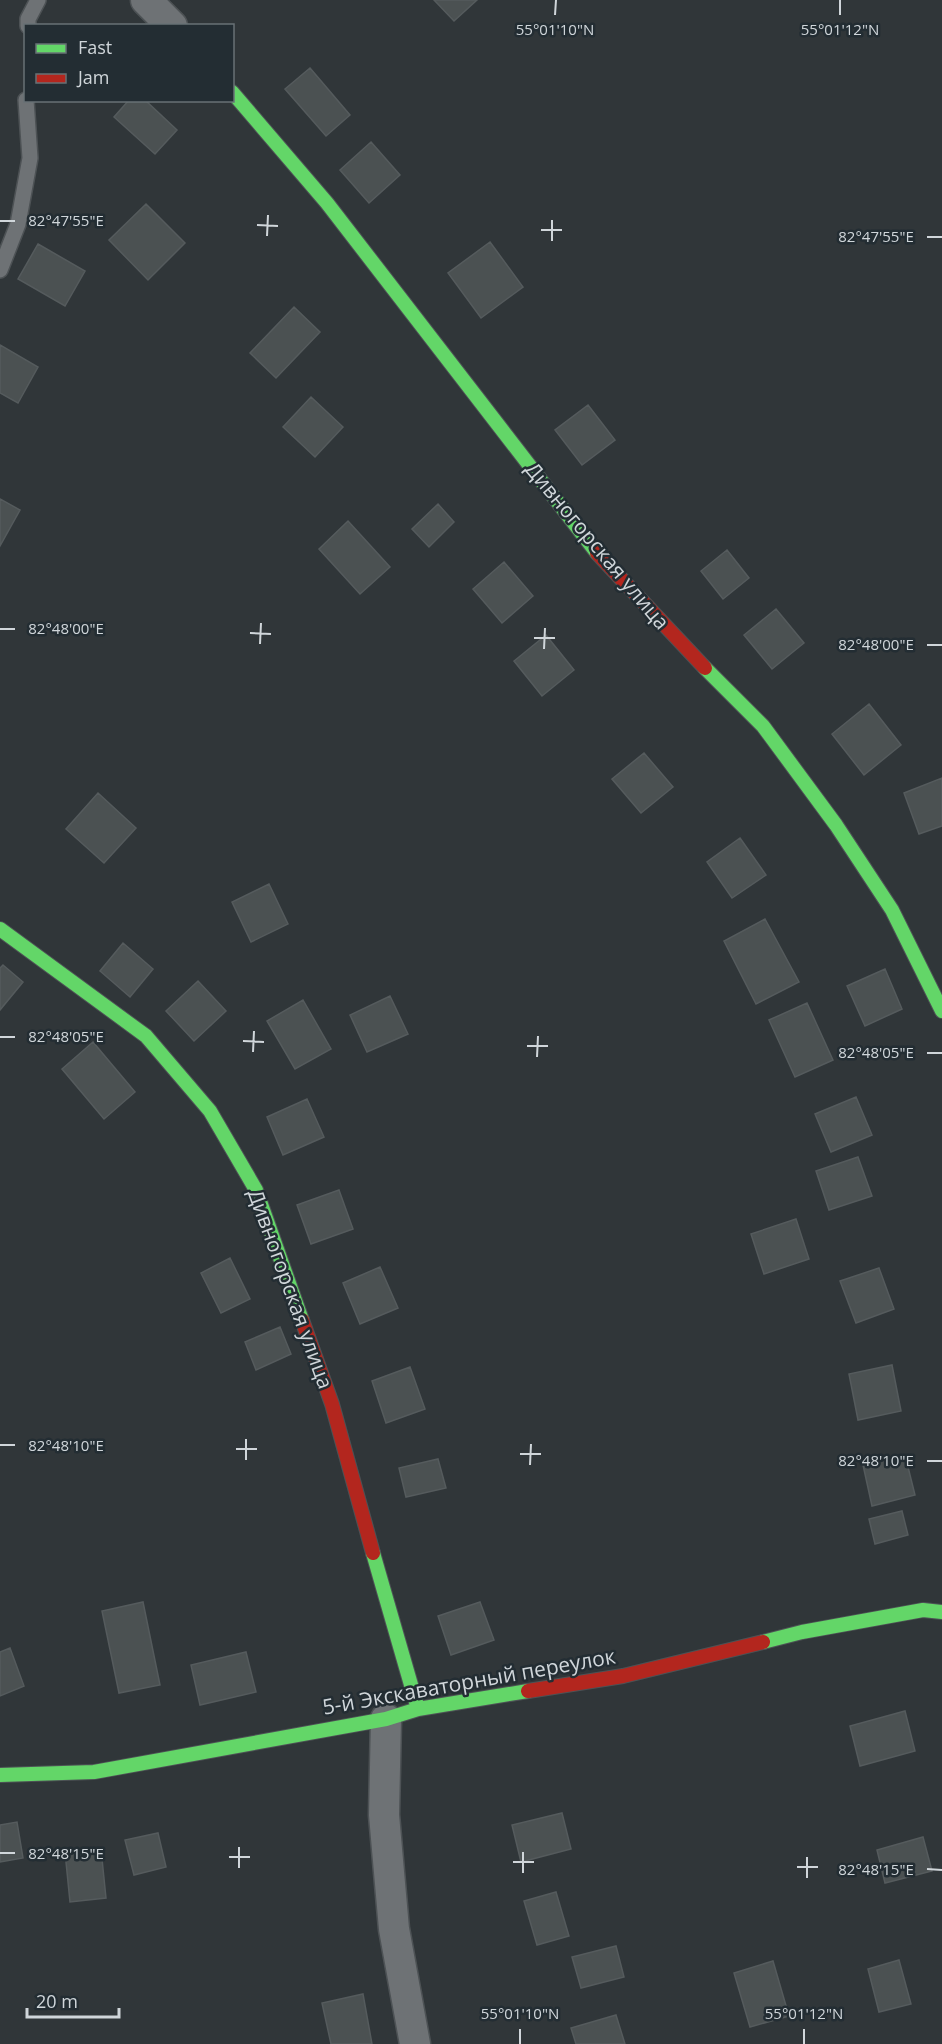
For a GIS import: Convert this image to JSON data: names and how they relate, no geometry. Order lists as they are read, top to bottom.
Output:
{
  "streets": {
    "street": ["Дивногорская улица", "5-й Экскаваторный переулок"]
  },
  "crossings": [
    ["Дивногорская улица", "5-й Экскаваторный переулок"]
  ],
  "legend": ["Fast", "Jam"],
  "scale_bar": "20 m",
  "coordinates": [
    "55°01'10\"N",
    "55°01'12\"N",
    "82°47'55\"E",
    "82°48'00\"E",
    "82°48'05\"E",
    "82°48'10\"E",
    "82°48'15\"E"
  ]
}
